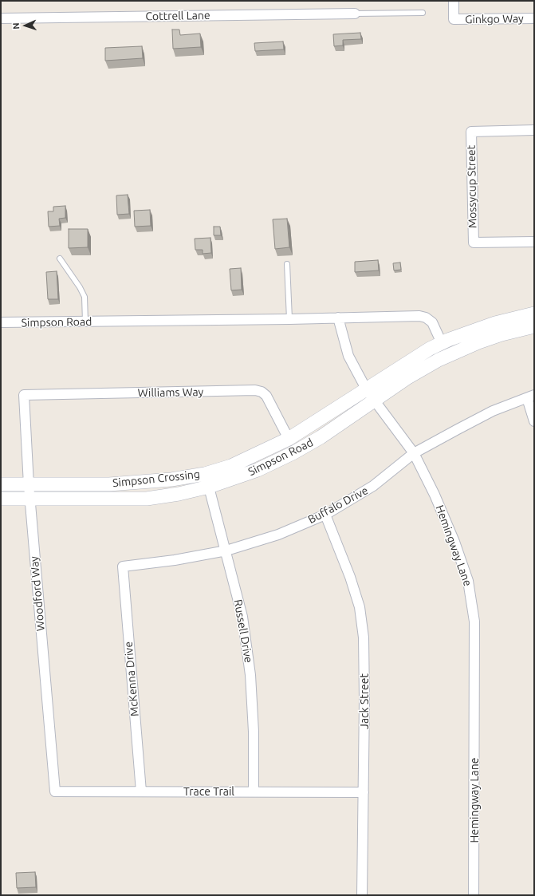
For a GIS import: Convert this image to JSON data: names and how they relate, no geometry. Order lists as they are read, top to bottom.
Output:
{
  "streets": {
    "street": [
      "Cottrell Lane",
      "Ginkgo Way",
      "Mossycup Street",
      "Simpson Road",
      "Williams Way",
      "Simpson Crossing",
      "Buffalo Drive",
      "Hemingway Lane",
      "Woodford Way",
      "Russell Drive",
      "McKenna Drive",
      "Jack Street",
      "Trace Trail"
    ]
  },
  "crossings": [
    ["Simpson Road", "Hemingway Lane"],
    ["Simpson Road", "Woodford Way"],
    ["Simpson Road", "Russell Drive"],
    ["Williams Way", "Simpson Crossing"],
    ["Williams Way", "Woodford Way"],
    ["Simpson Crossing", "Hemingway Lane"],
    ["Simpson Crossing", "Woodford Way"],
    ["Simpson Crossing", "Russell Drive"],
    ["Buffalo Drive", "Hemingway Lane"],
    ["Buffalo Drive", "Russell Drive"],
    ["Buffalo Drive", "McKenna Drive"],
    ["Buffalo Drive", "Jack Street"],
    ["Woodford Way", "Trace Trail"],
    ["Russell Drive", "Trace Trail"],
    ["McKenna Drive", "Trace Trail"],
    ["Jack Street", "Trace Trail"]
  ],
  "north": "left"
}
